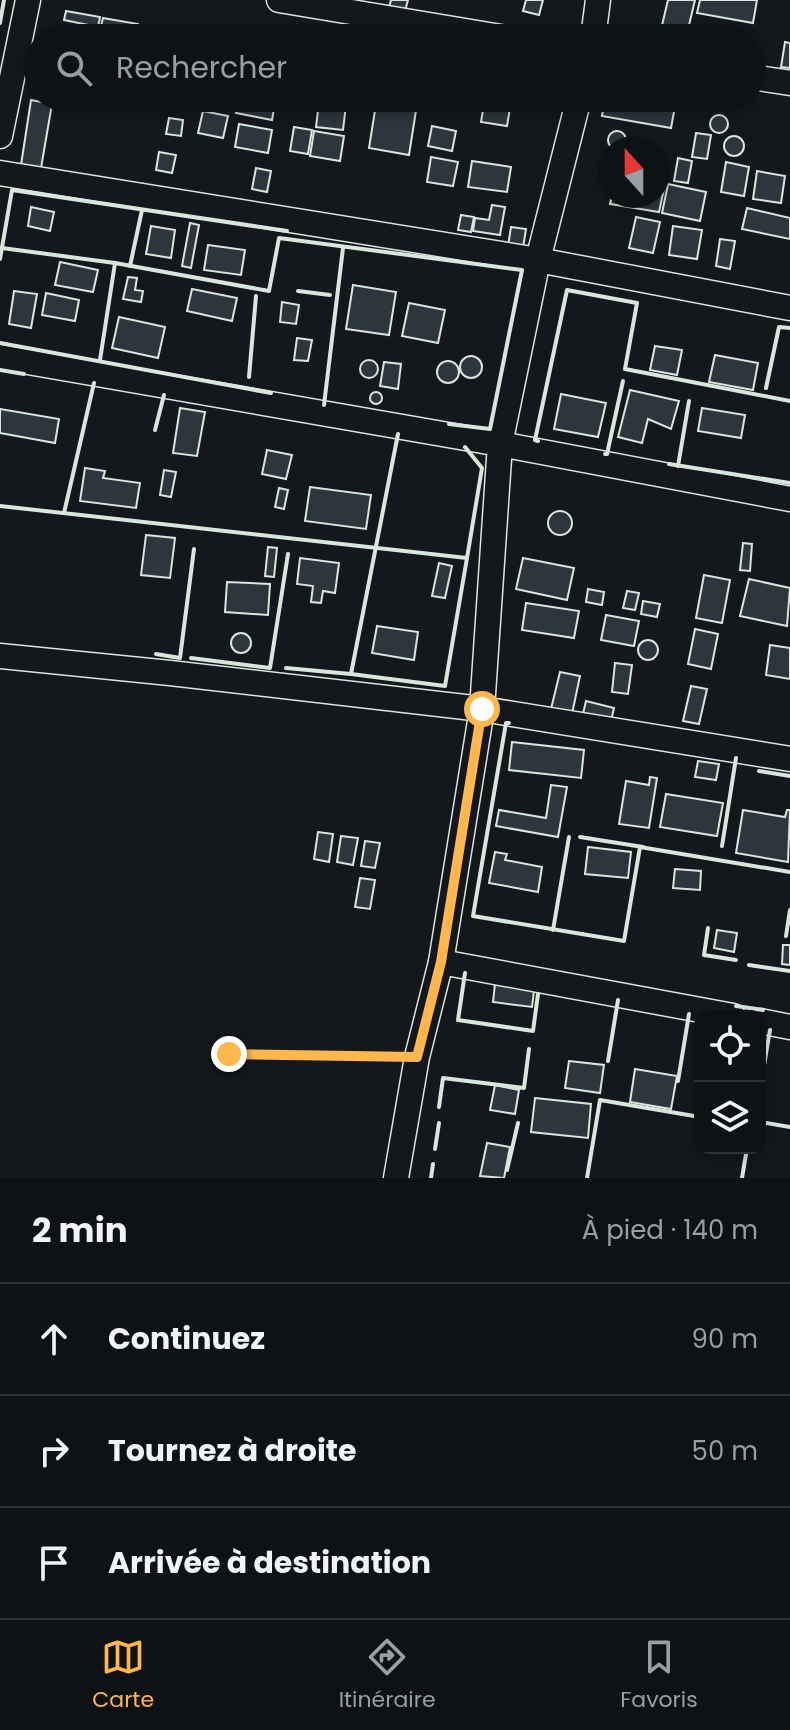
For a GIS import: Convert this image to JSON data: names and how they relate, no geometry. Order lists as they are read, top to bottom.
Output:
{
  "north": "top",
  "page": {
    "search": "Rechercher",
    "heading": ["2 min", "À pied · 140 m"],
    "list": [
      ["Continuez", "90 m"],
      ["Tournez à droite", "50 m"],
      "Arrivée à destination"
    ],
    "nav": ["Carte", "Itinéraire", "Favoris"]
  }
}
